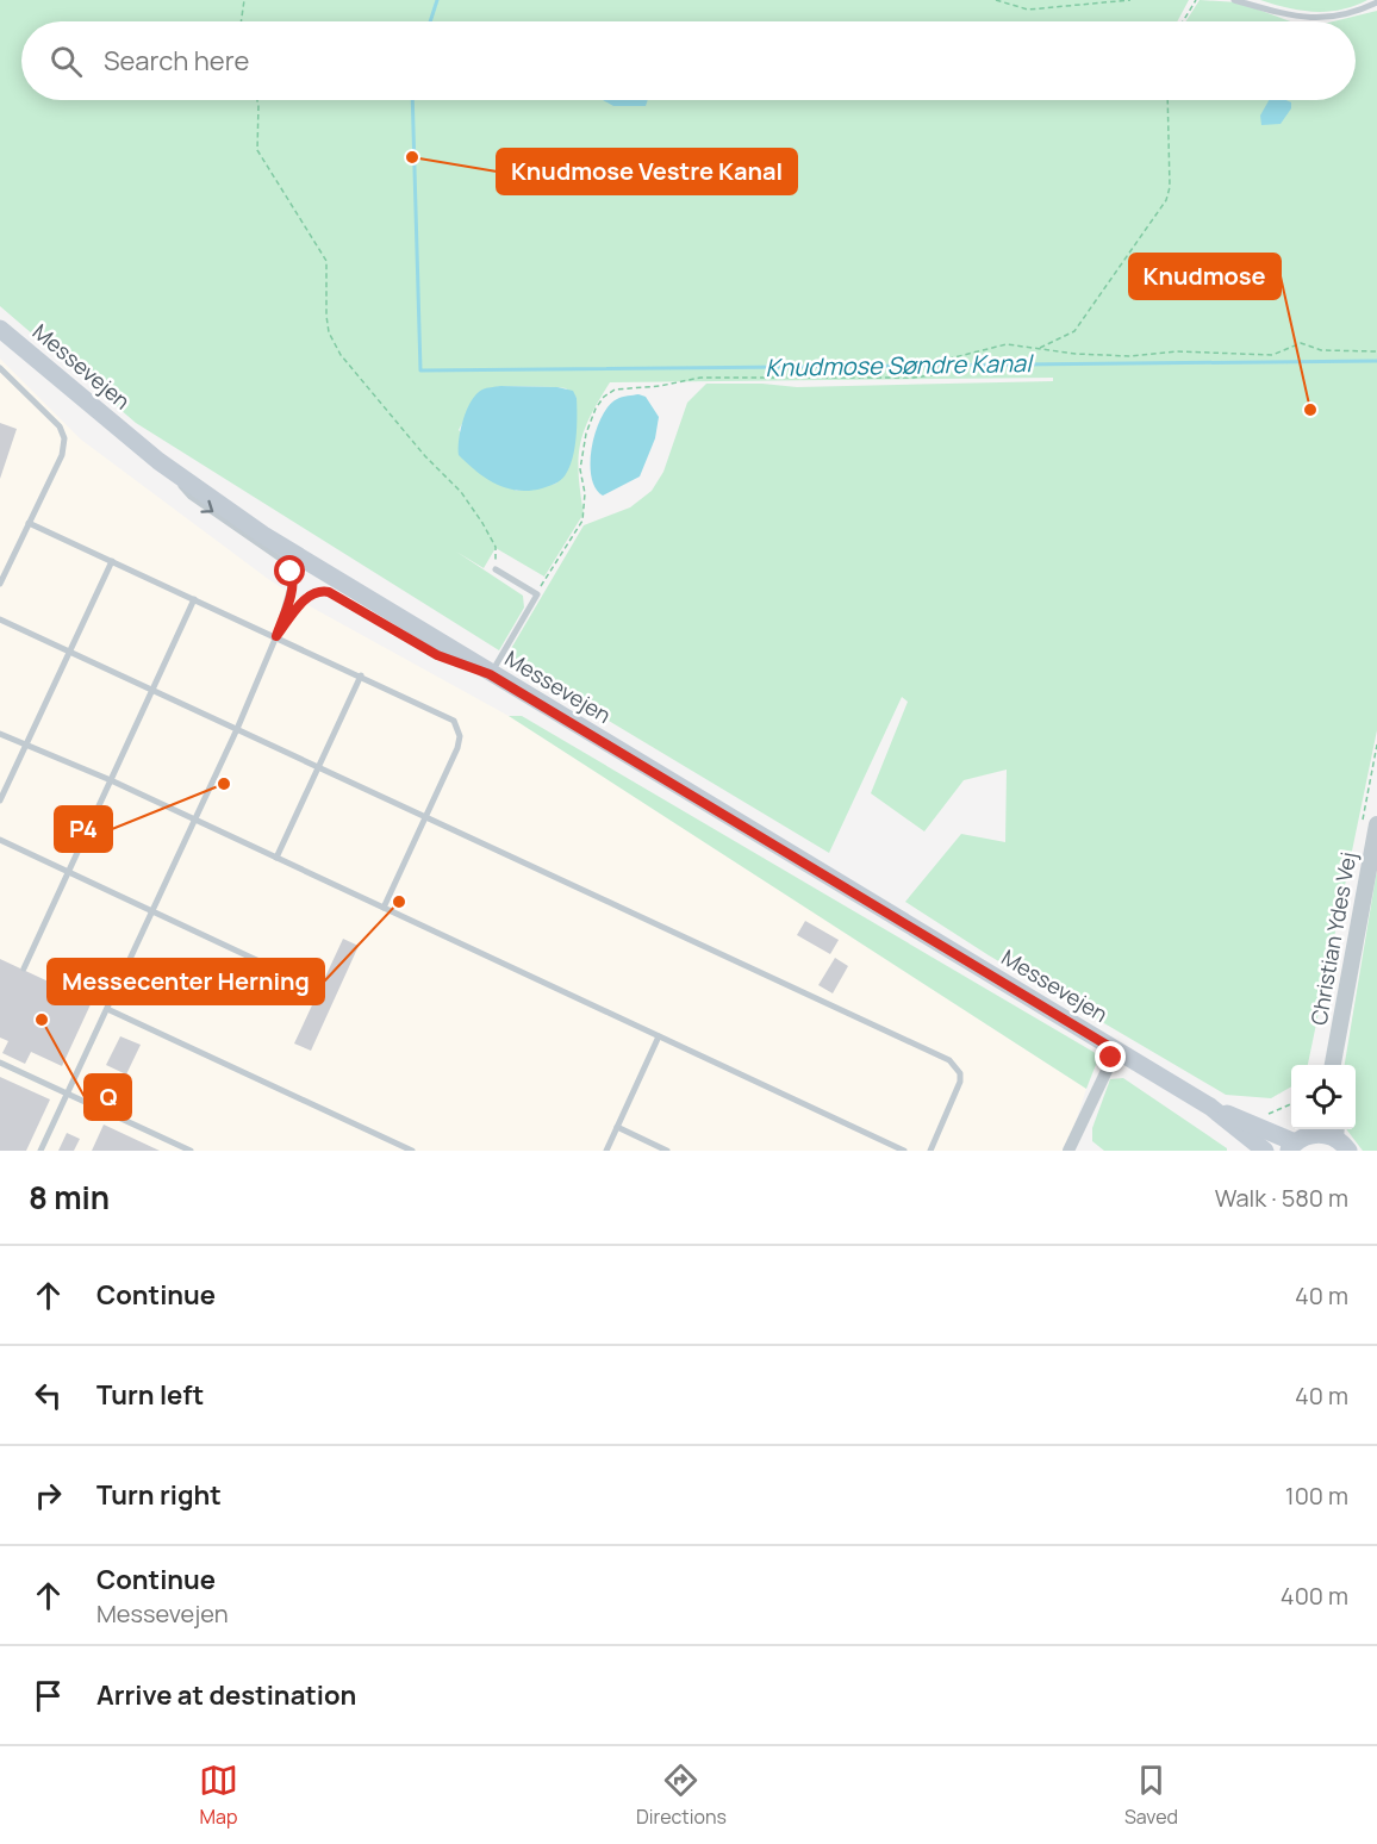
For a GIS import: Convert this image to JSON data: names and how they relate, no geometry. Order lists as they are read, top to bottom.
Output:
{
  "streets": {
    "main road": ["Messevejen"],
    "street": ["Christian Ydes Vej"]
  },
  "water": ["Knudmose Søndre Kanal"],
  "places": [
    "Knudmose Vestre Kanal",
    "Knudmose",
    "P4",
    "Messecenter Herning",
    "Q"
  ],
  "page": {
    "search": "Search here",
    "heading": ["8 min", "Walk · 580 m"],
    "list": [
      ["Continue", "40 m"],
      ["Turn left", "40 m"],
      ["Turn right", "100 m"],
      ["Continue", "Messevejen", "400 m"],
      "Arrive at destination"
    ],
    "nav": ["Map", "Directions", "Saved"]
  }
}
